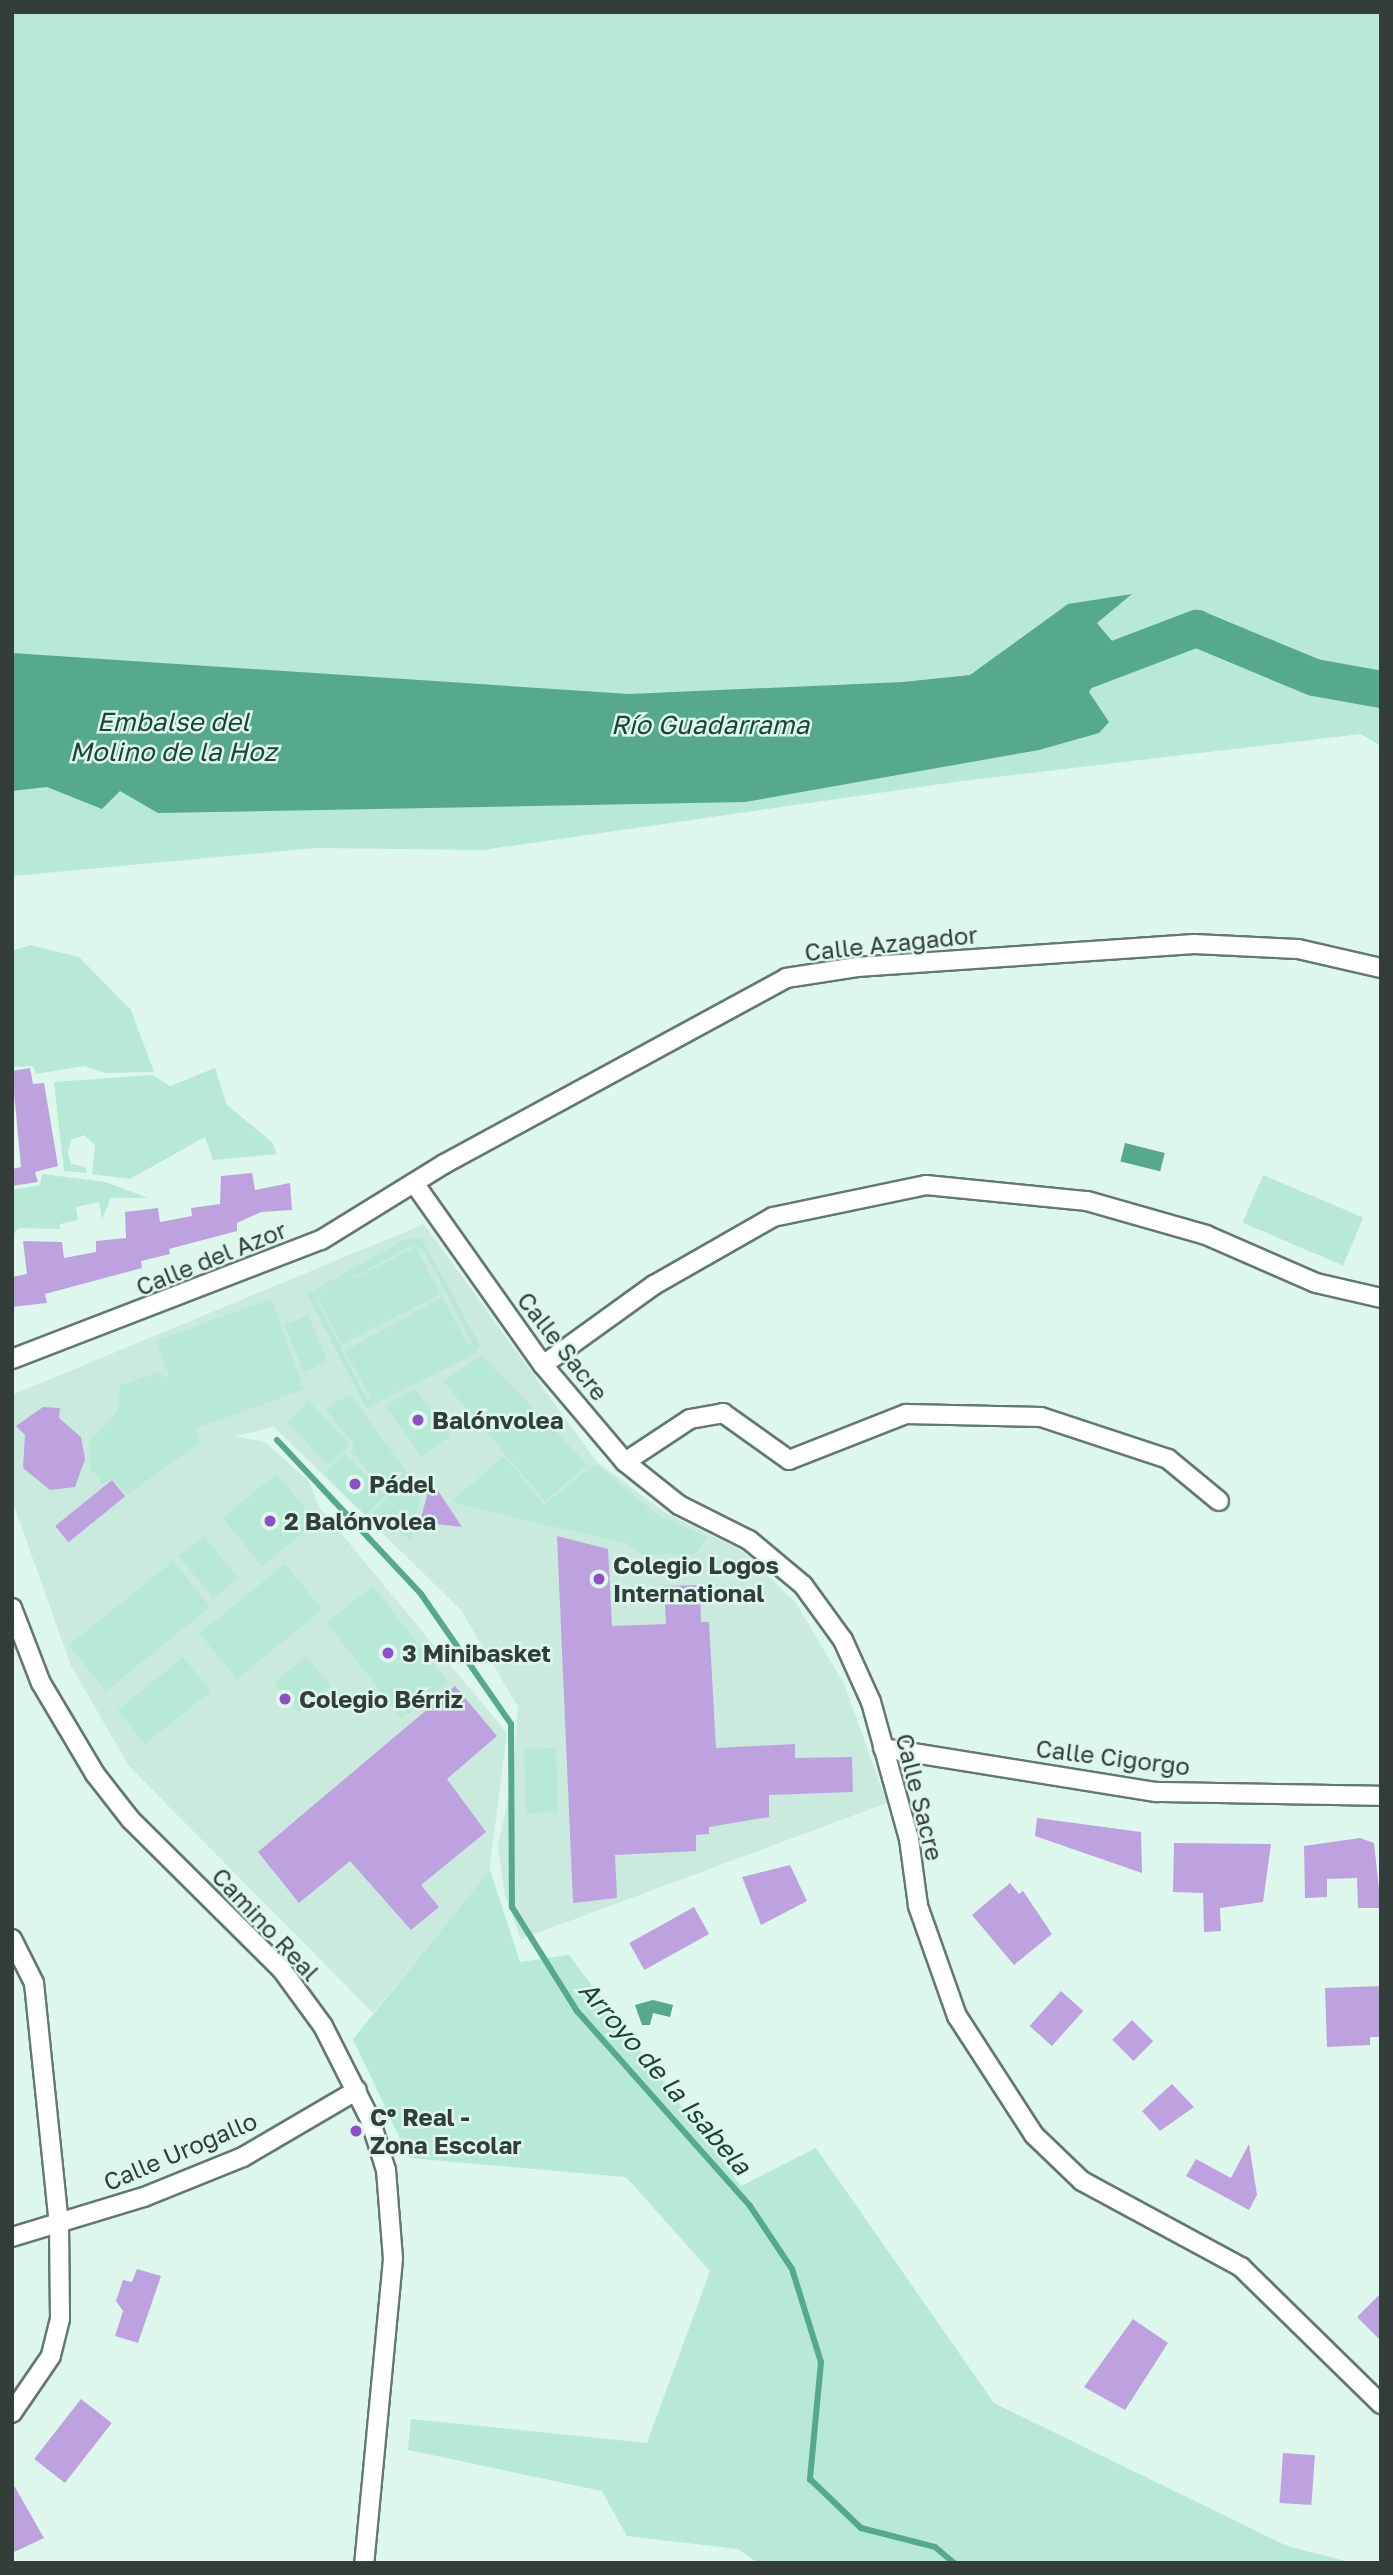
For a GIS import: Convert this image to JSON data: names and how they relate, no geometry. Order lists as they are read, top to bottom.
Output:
{
  "streets": {
    "street": [
      "Calle Azagador",
      "Calle del Azor",
      "Calle Sacre",
      "Calle Cigorgo",
      "Camino Real",
      "Calle Urogallo"
    ]
  },
  "crossings": [
    ["Calle Azagador", "Calle del Azor"],
    ["Calle Azagador", "Calle Sacre"],
    ["Calle del Azor", "Calle Sacre"],
    ["Calle Sacre", "Calle Cigorgo"],
    ["Camino Real", "Calle Urogallo"]
  ],
  "water": ["Embalse del Molino de la Hoz", "Río Guadarrama", "Arroyo de la Isabela"],
  "places": [
    "Balónvolea",
    "Pádel",
    "2 Balónvolea",
    "Colegio Logos International",
    "3 Minibasket",
    "Colegio Bérriz",
    "Cº Real - Zona Escolar"
  ]
}
